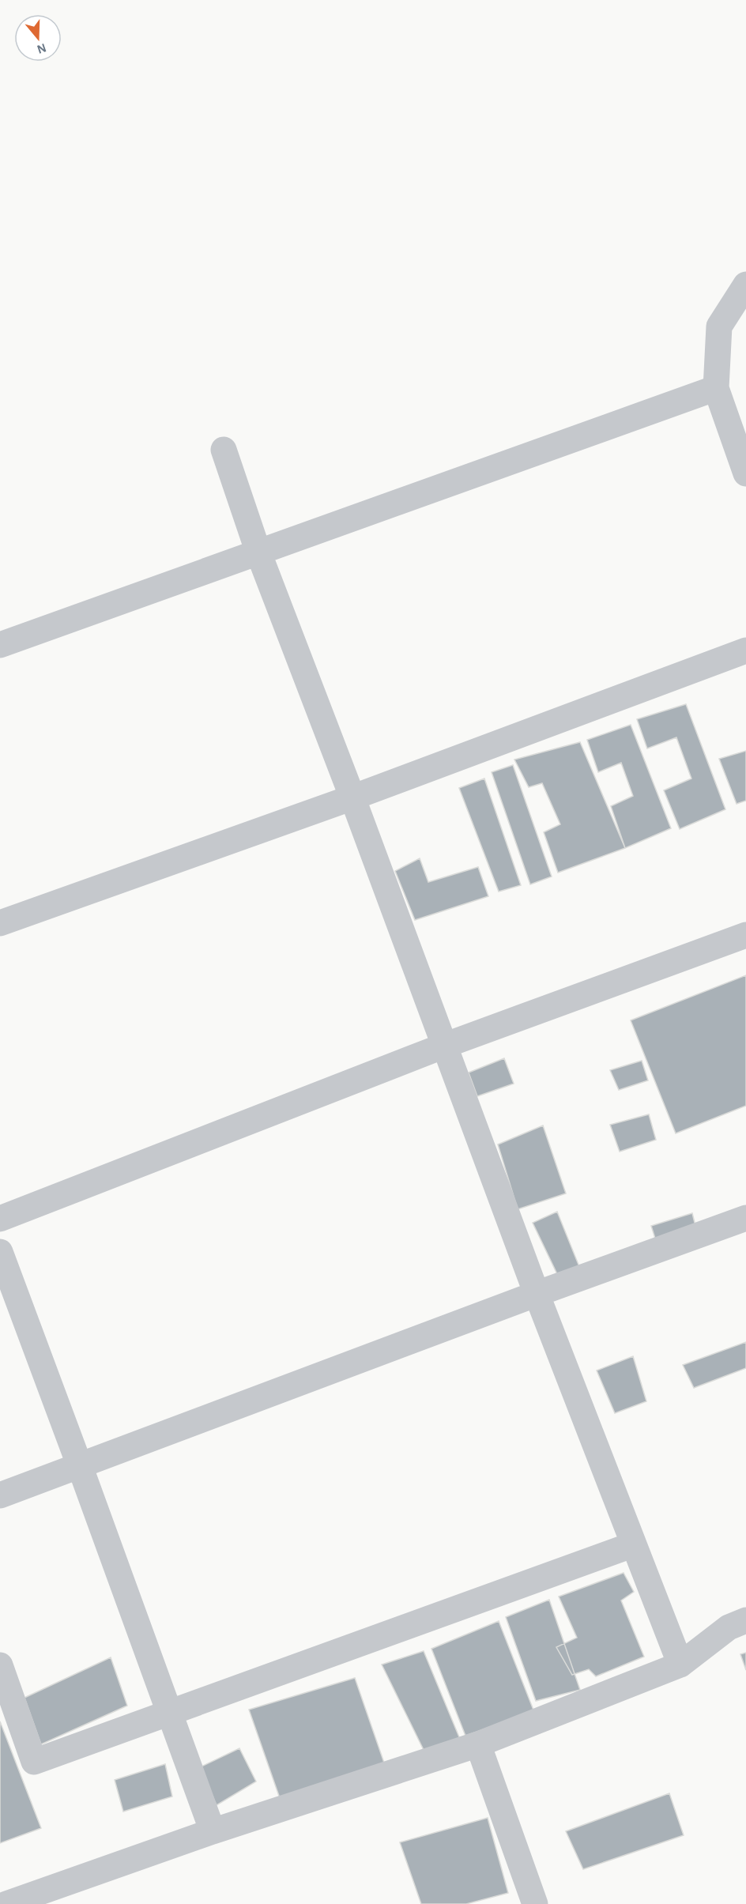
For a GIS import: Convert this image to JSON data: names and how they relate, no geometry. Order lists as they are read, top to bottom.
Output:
{
  "north": "bottom"
}
